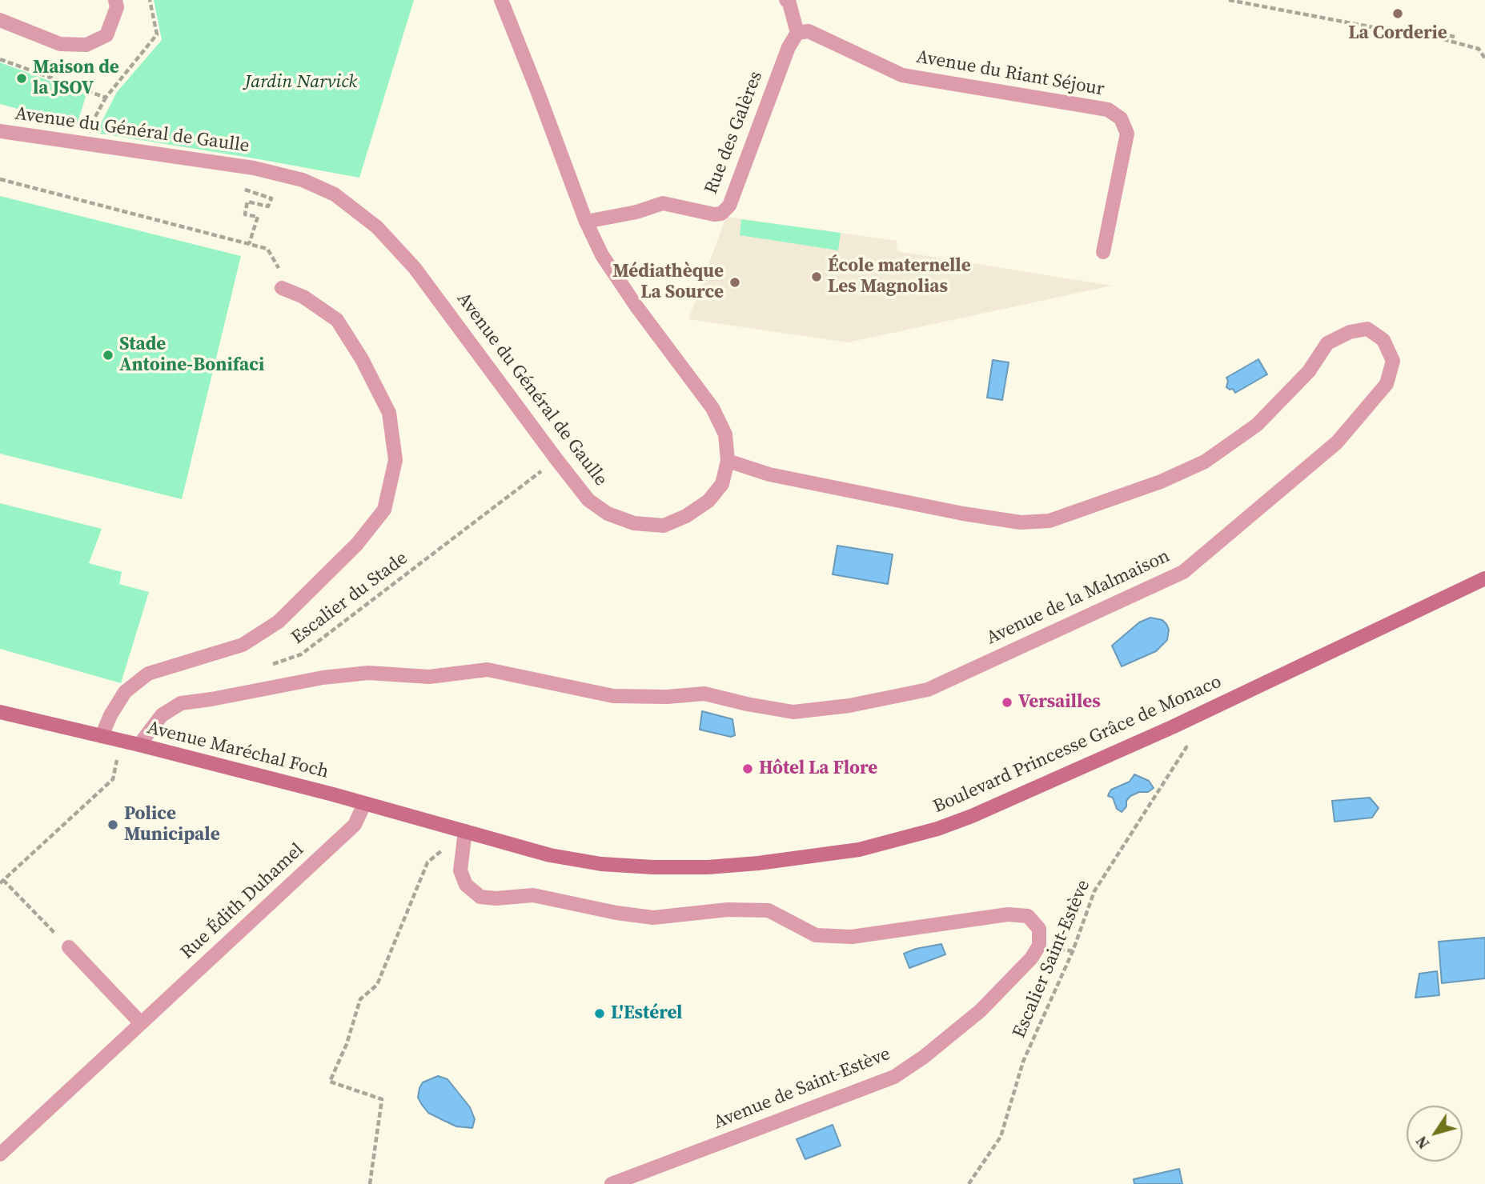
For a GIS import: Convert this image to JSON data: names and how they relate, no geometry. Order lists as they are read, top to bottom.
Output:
{
  "streets": {
    "main road": ["Boulevard Princesse Grâce de Monaco", "Avenue Maréchal Foch"],
    "street": [
      "Avenue du Riant Séjour",
      "Avenue du Général de Gaulle",
      "Rue des Galères",
      "Avenue de la Malmaison",
      "Rue Édith Duhamel",
      "Avenue de Saint-Estève"
    ],
    "path": ["Escalier du Stade", "Escalier Saint-Estève"]
  },
  "crossings": [
    ["Avenue du Riant Séjour", "Rue des Galères"],
    ["Avenue du Général de Gaulle", "Rue des Galères"],
    ["Avenue du Général de Gaulle", "Avenue de la Malmaison"],
    ["Avenue du Général de Gaulle", "Escalier du Stade"],
    ["Avenue de la Malmaison", "Avenue Maréchal Foch"],
    ["Boulevard Princesse Grâce de Monaco", "Avenue Maréchal Foch"],
    ["Boulevard Princesse Grâce de Monaco", "Escalier Saint-Estève"],
    ["Boulevard Princesse Grâce de Monaco", "Avenue de Saint-Estève"],
    ["Avenue Maréchal Foch", "Rue Édith Duhamel"],
    ["Avenue Maréchal Foch", "Avenue de Saint-Estève"]
  ],
  "parks": ["Jardin Narvick"],
  "places": [
    "La Corderie",
    "Maison de la JSOV",
    "École maternelle Les Magnolias",
    "Médiathèque La Source",
    "Stade Antoine-Bonifaci",
    "Versailles",
    "Hôtel La Flore",
    "Police Municipale",
    "L'Estérel"
  ],
  "north": "bottom left"
}
